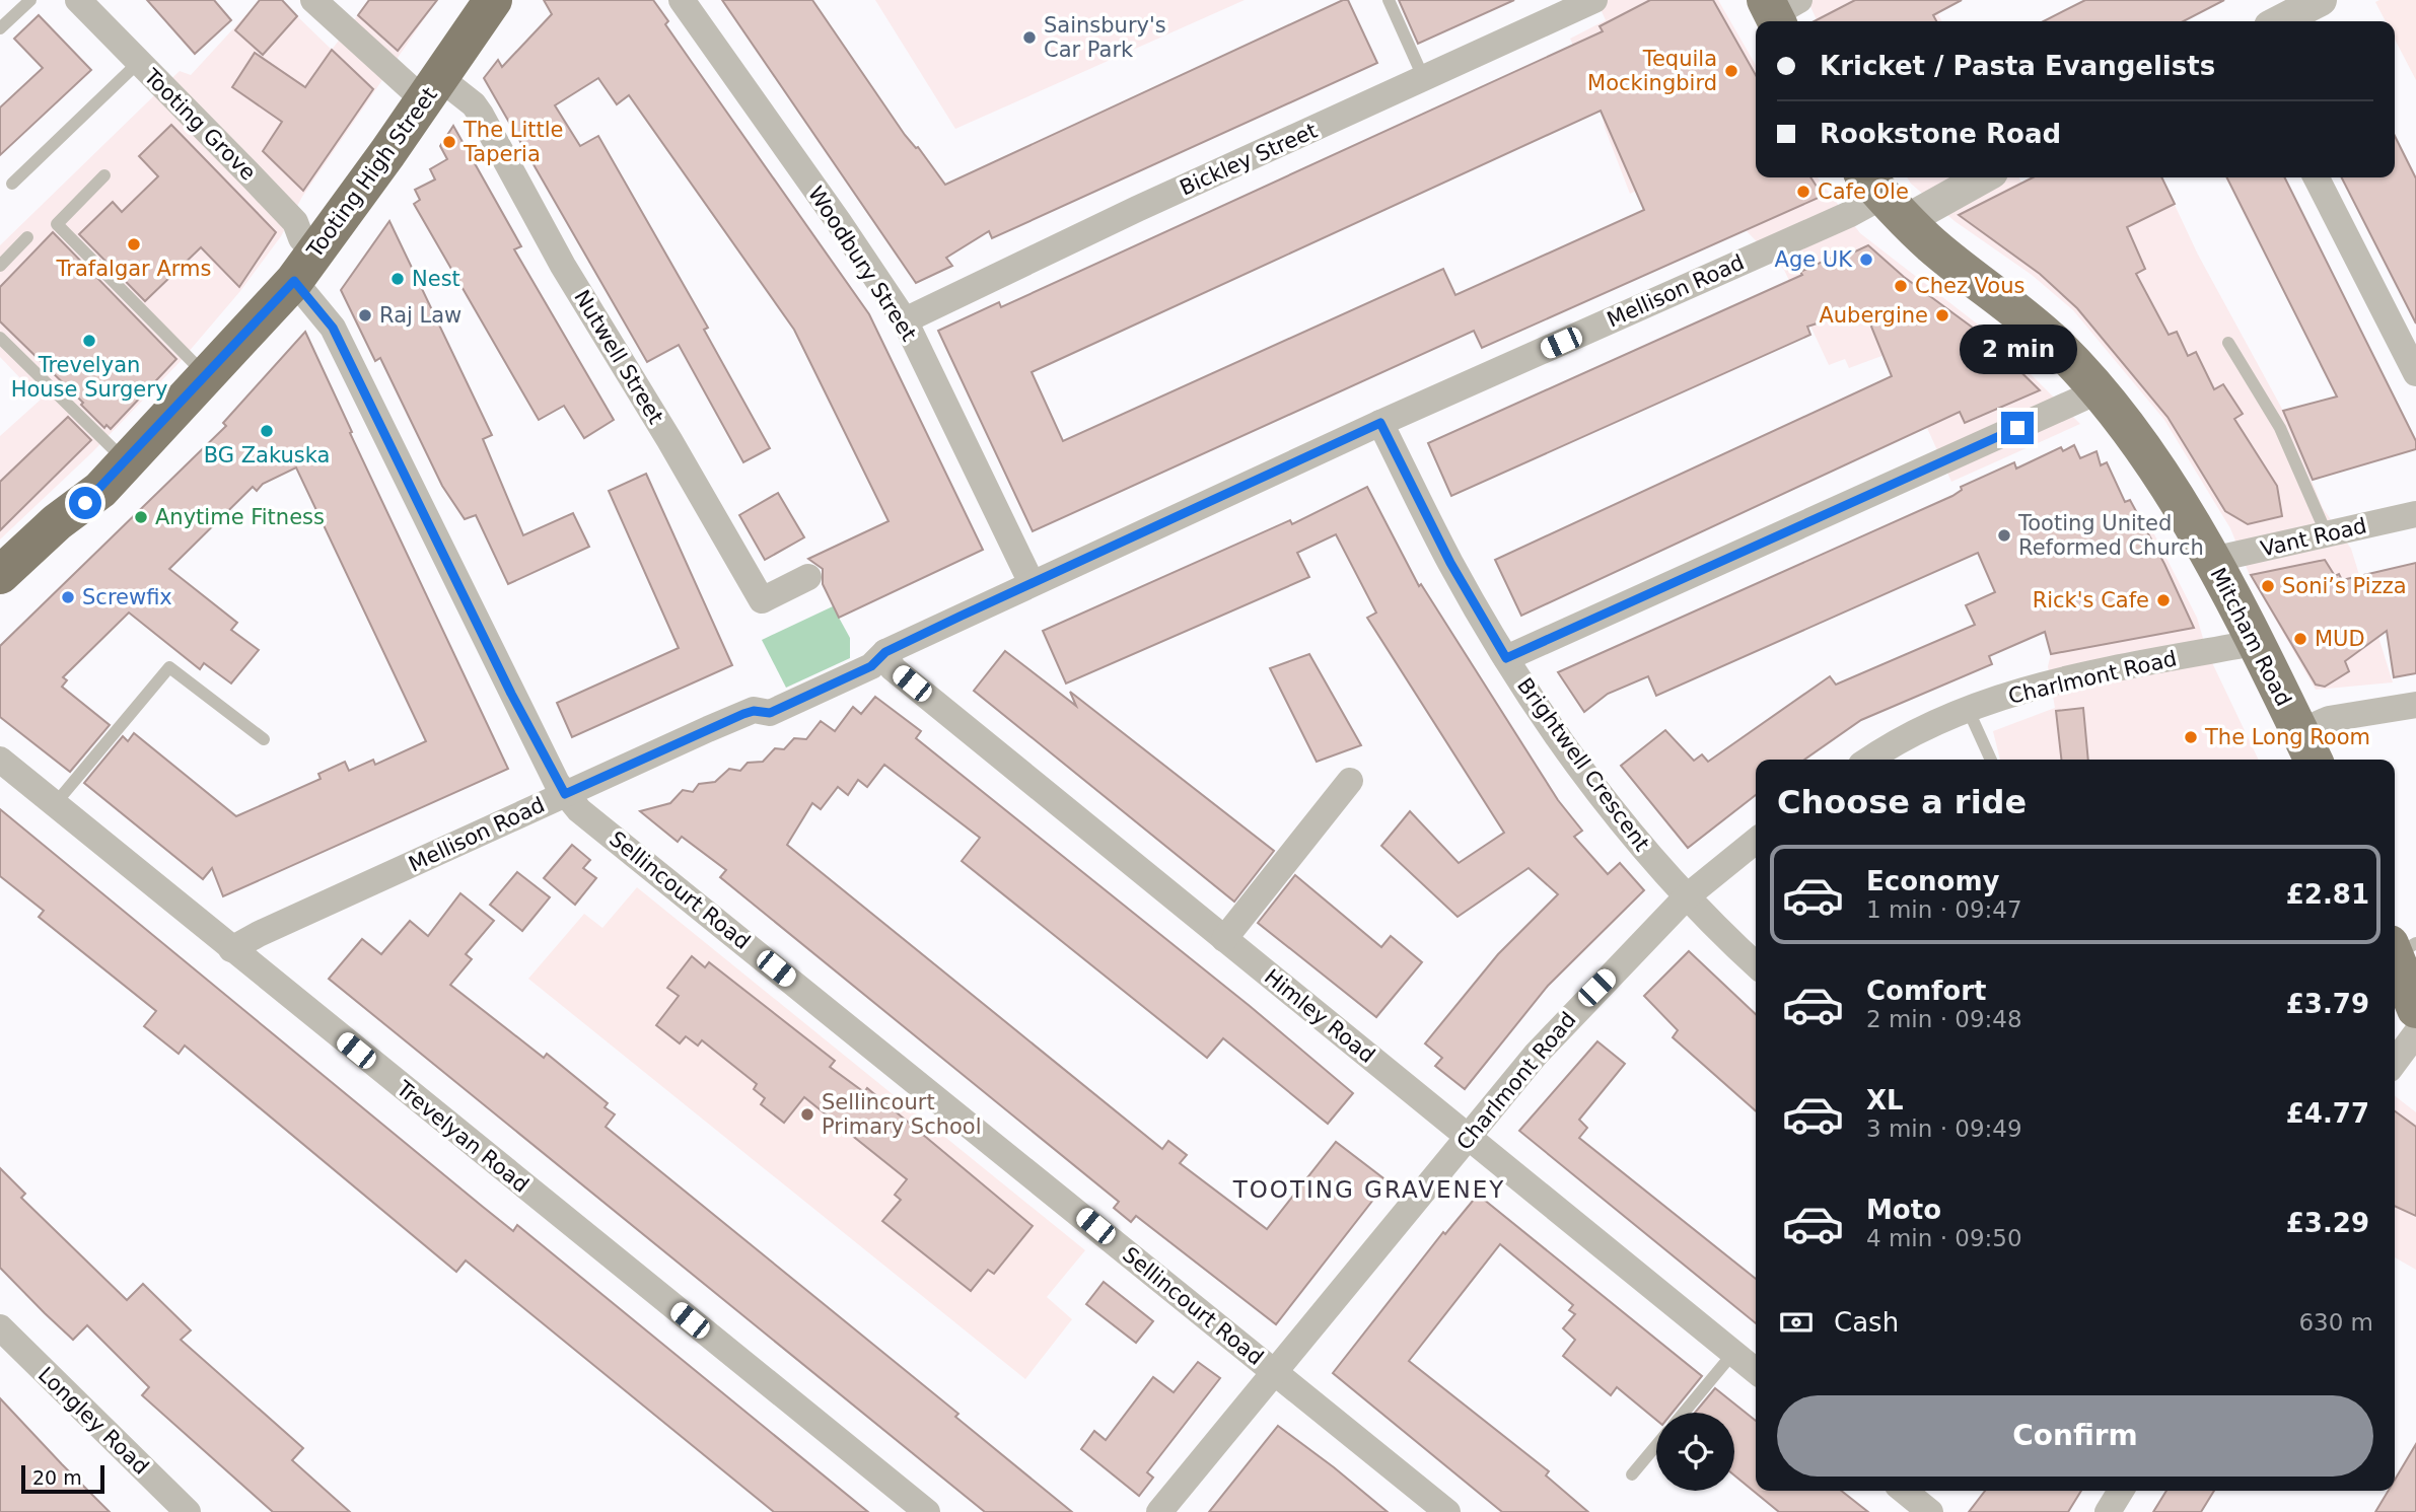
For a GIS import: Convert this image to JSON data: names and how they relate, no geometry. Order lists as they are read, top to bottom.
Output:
{
  "streets": {
    "highway": ["Tooting High Street"],
    "main road": ["Mitcham Road"],
    "street": [
      "Tooting Grove",
      "Bickley Street",
      "Woodbury Street",
      "Mellison Road",
      "Nutwell Street",
      "Vant Road",
      "Charlmont Road",
      "Brightwell Crescent",
      "Sellincourt Road",
      "Himley Road",
      "Trevelyan Road",
      "Longley Road"
    ]
  },
  "crossings": [
    ["Tooting Grove", "Tooting High Street"],
    ["Tooting Grove", "Sellincourt Road"],
    ["Bickley Street", "Woodbury Street"],
    ["Tooting High Street", "Nutwell Street"],
    ["Tooting High Street", "Sellincourt Road"],
    ["Woodbury Street", "Mellison Road"],
    ["Mellison Road", "Mitcham Road"],
    ["Mellison Road", "Brightwell Crescent"],
    ["Mellison Road", "Sellincourt Road"],
    ["Mellison Road", "Himley Road"],
    ["Mellison Road", "Trevelyan Road"],
    ["Vant Road", "Mitcham Road"],
    ["Mitcham Road", "Charlmont Road"],
    ["Charlmont Road", "Brightwell Crescent"],
    ["Charlmont Road", "Sellincourt Road"],
    ["Charlmont Road", "Himley Road"]
  ],
  "districts": ["TOOTING GRAVENEY"],
  "places": [
    "Sainsbury's Car Park",
    "Tequila Mockingbird",
    "The Little Taperia",
    "Cafe Ole",
    "Trafalgar Arms",
    "Age UK",
    "Nest",
    "Chez Vous",
    "Raj Law",
    "Aubergine",
    "Trevelyan House Surgery",
    "BG Zakuska",
    "Anytime Fitness",
    "Tooting United Reformed Church",
    "Soni’s Pizza",
    "Screwfix",
    "Rick's Cafe",
    "MUD",
    "The Long Room",
    "Sellincourt Primary School"
  ],
  "scale_bar": "20 m",
  "page": {
    "banner": ["Kricket / Pasta Evangelists", "Rookstone Road"],
    "bubble": "2 min",
    "heading": "Choose a ride",
    "list": [
      {
        "name": "Economy",
        "note": "1 min · 09:47",
        "value": "£2.81"
      },
      {
        "name": "Comfort",
        "note": "2 min · 09:48",
        "value": "£3.79"
      },
      {
        "name": "XL",
        "note": "3 min · 09:49",
        "value": "£4.77"
      },
      {
        "name": "Moto",
        "note": "4 min · 09:50",
        "value": "£3.29"
      }
    ],
    "pay": ["Cash", "630 m"],
    "buttons": "Confirm",
    "scale": "20 m"
  }
}
